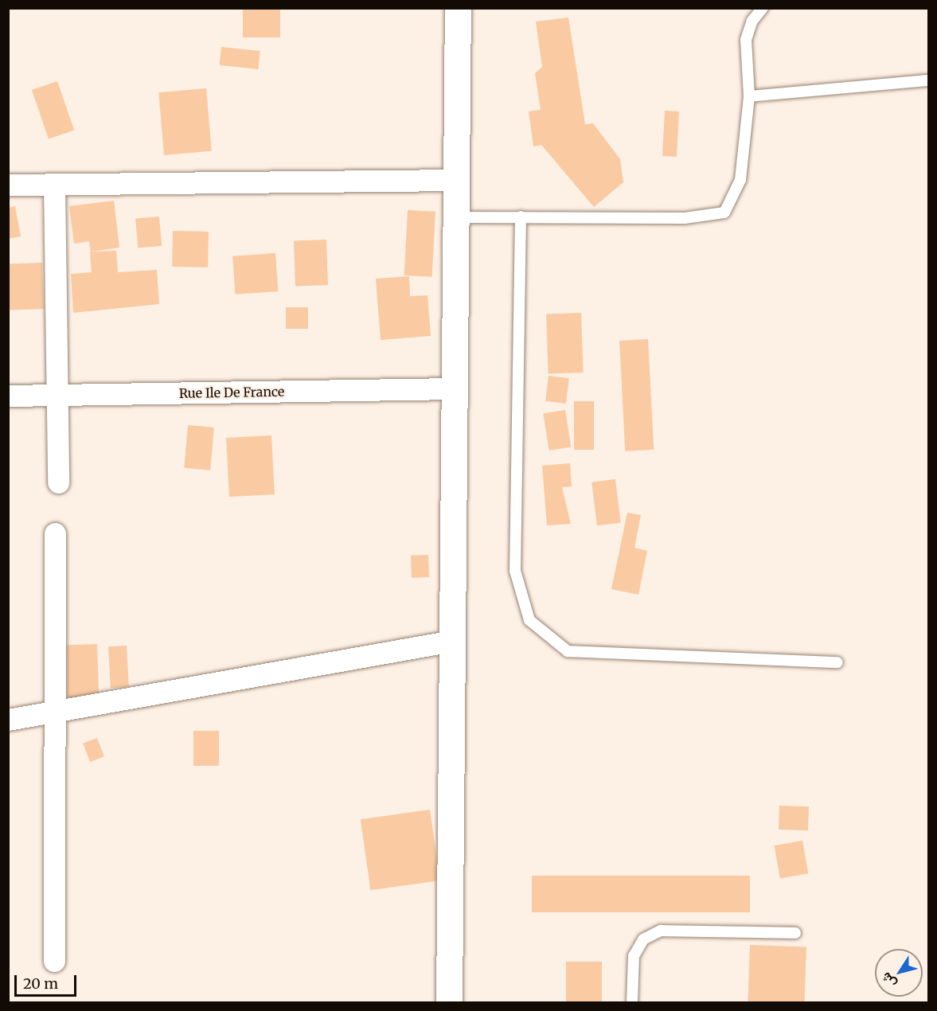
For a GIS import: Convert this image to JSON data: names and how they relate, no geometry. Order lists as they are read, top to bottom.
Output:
{
  "streets": {
    "street": ["Rue Ile De France"]
  },
  "scale_bar": "20 m",
  "north": "bottom left"
}
